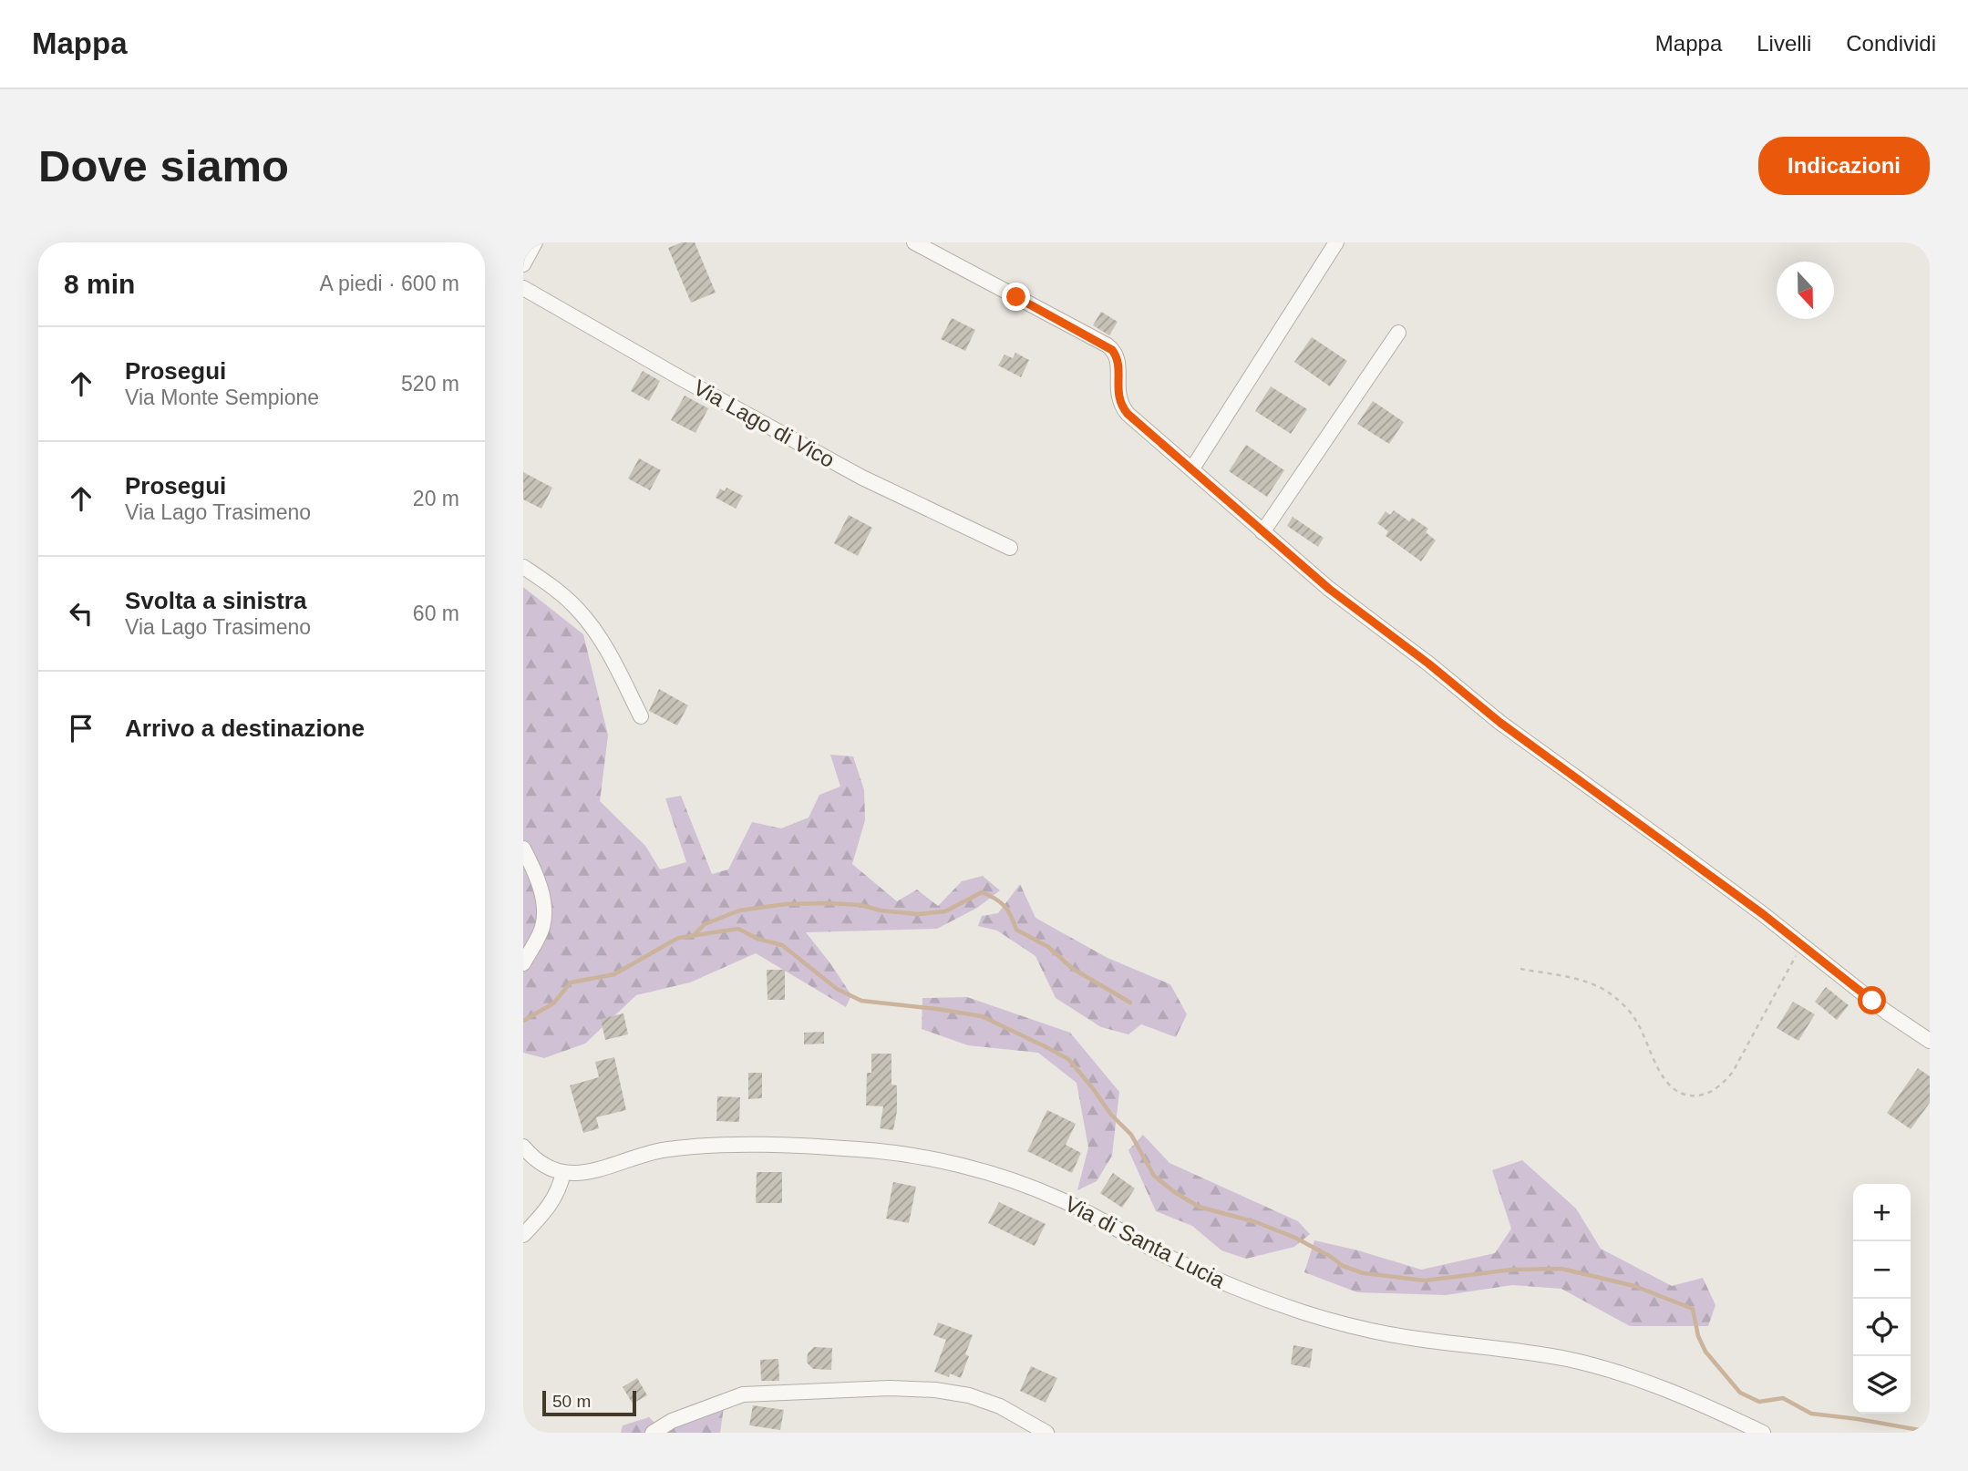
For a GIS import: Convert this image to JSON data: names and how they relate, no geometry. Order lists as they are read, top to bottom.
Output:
{
  "streets": {
    "street": ["Via Lago di Vico", "Via di Santa Lucia"]
  },
  "scale_bar": "50 m",
  "north": "bottom",
  "page": {
    "header": "Mappa",
    "nav": ["Mappa", "Livelli", "Condividi"],
    "buttons": "Indicazioni",
    "title": "Dove siamo",
    "heading": ["8 min", "A piedi · 600 m"],
    "list": [
      ["Prosegui", "Via Monte Sempione", "520 m"],
      ["Prosegui", "Via Lago Trasimeno", "20 m"],
      ["Svolta a sinistra", "Via Lago Trasimeno", "60 m"],
      "Arrivo a destinazione"
    ],
    "map_buttons": ["+", "−"],
    "scale": "50 m"
  }
}
